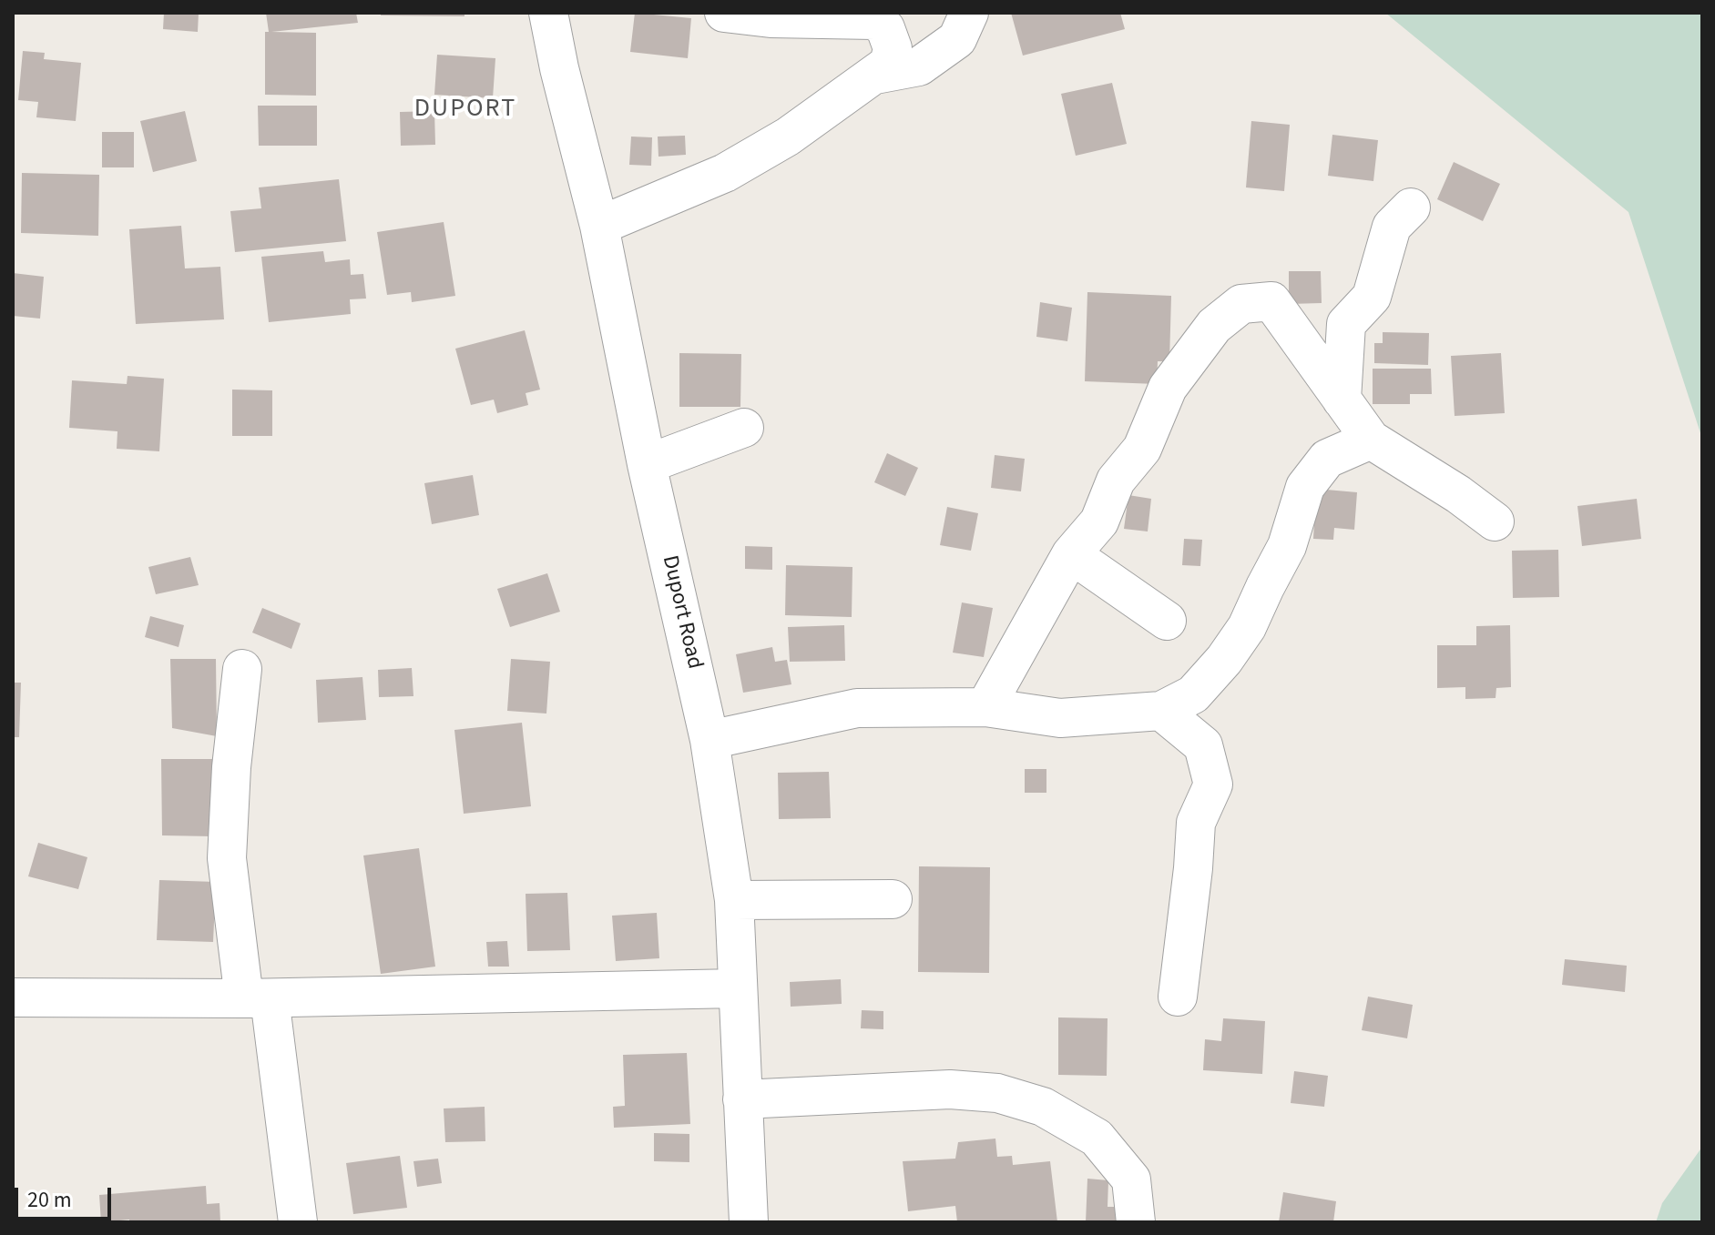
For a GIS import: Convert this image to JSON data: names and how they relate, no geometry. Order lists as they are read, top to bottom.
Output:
{
  "streets": {
    "street": ["Duport Road"]
  },
  "districts": ["DUPORT"],
  "scale_bar": "20 m"
}
